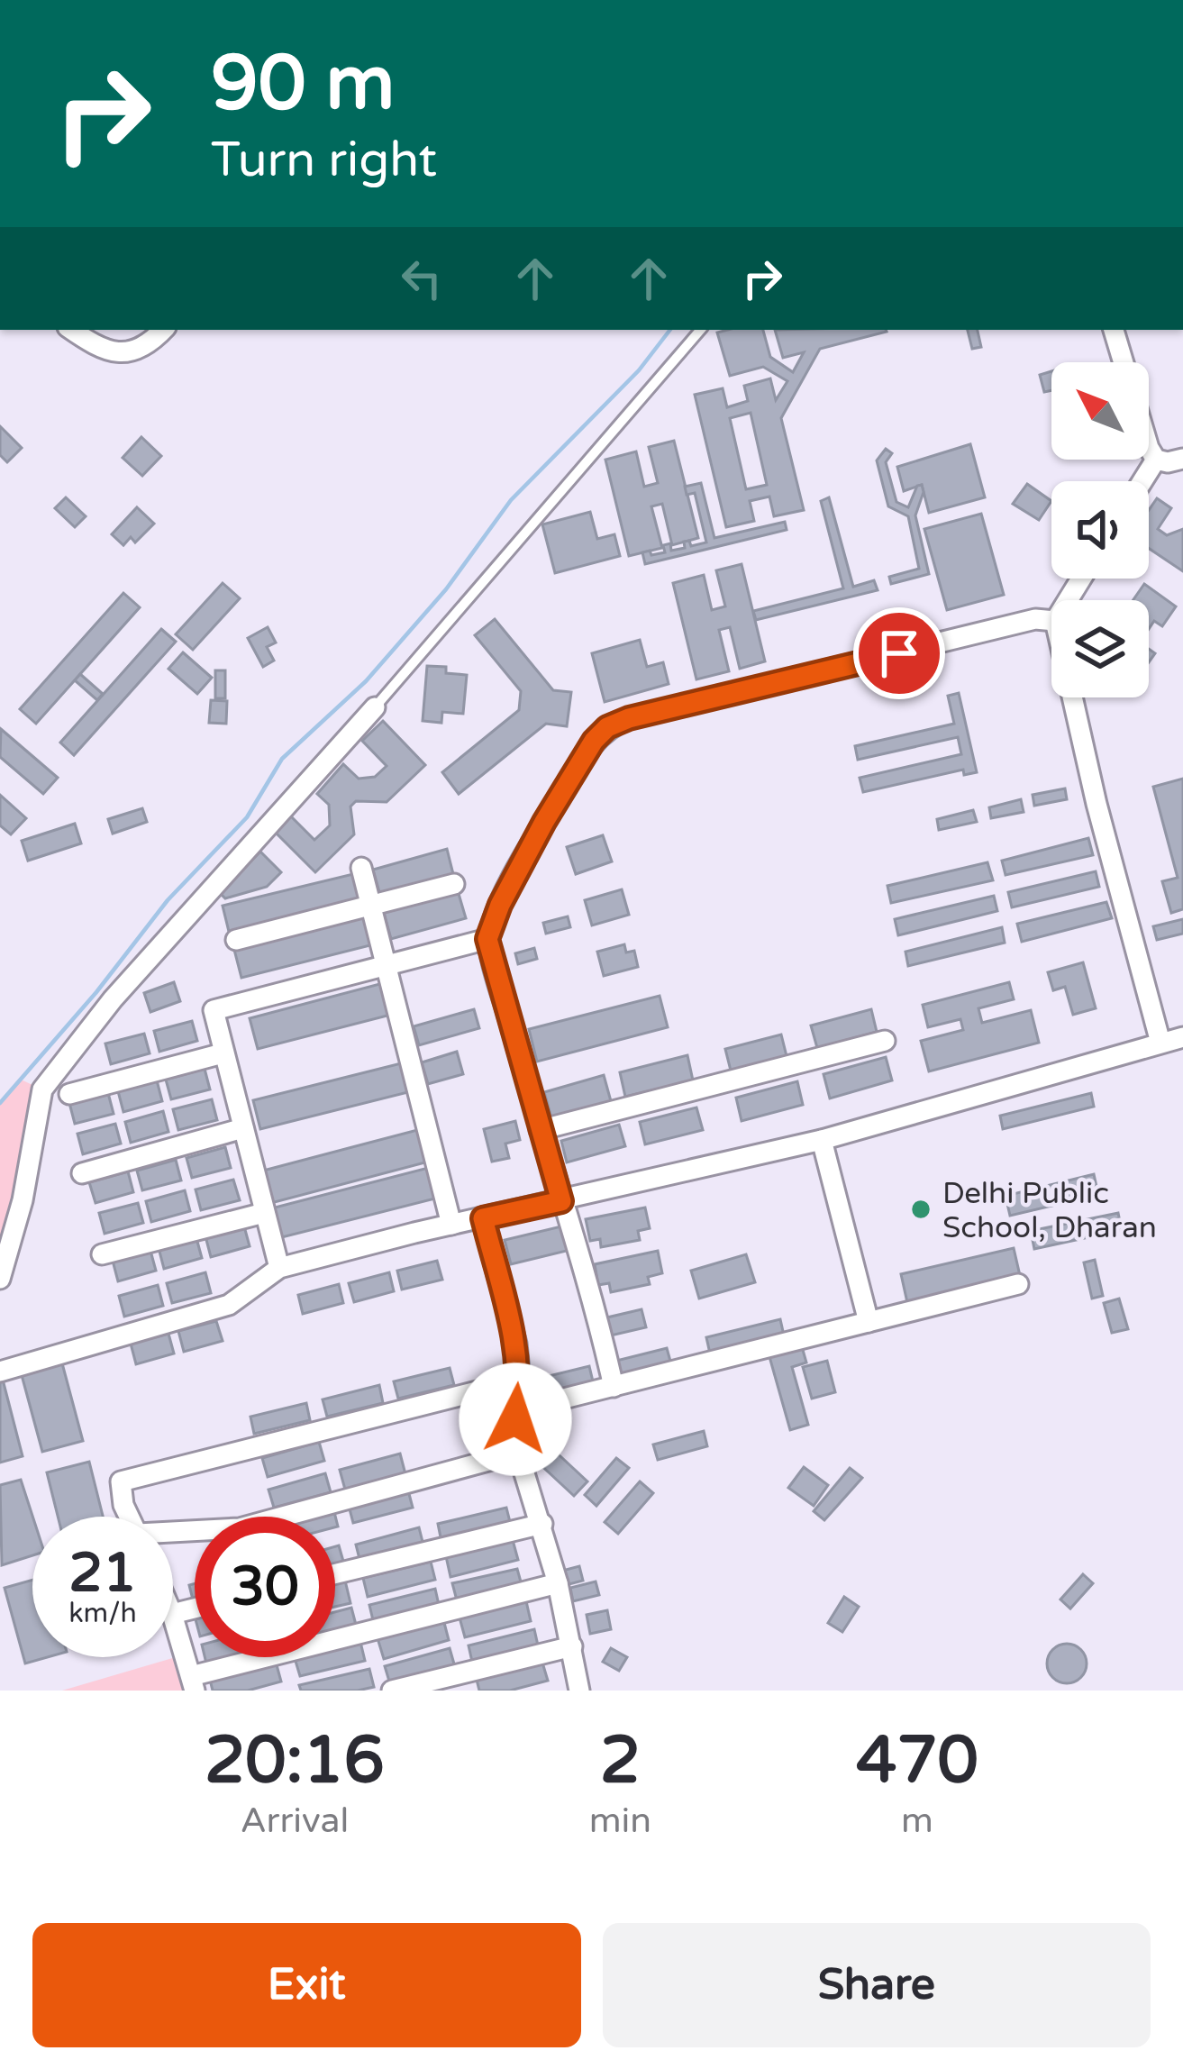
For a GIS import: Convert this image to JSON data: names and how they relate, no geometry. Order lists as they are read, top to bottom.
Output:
{
  "places": ["Delhi Public School, Dharan"],
  "north": "top left",
  "page": {
    "turn": ["90 m", "Turn right"],
    "speed": "21 km/h",
    "limit": "30",
    "eta": [
      "20:16",
      "Arrival",
      "2",
      "min",
      "470",
      "m"
    ],
    "buttons": ["Exit", "Share"]
  }
}
